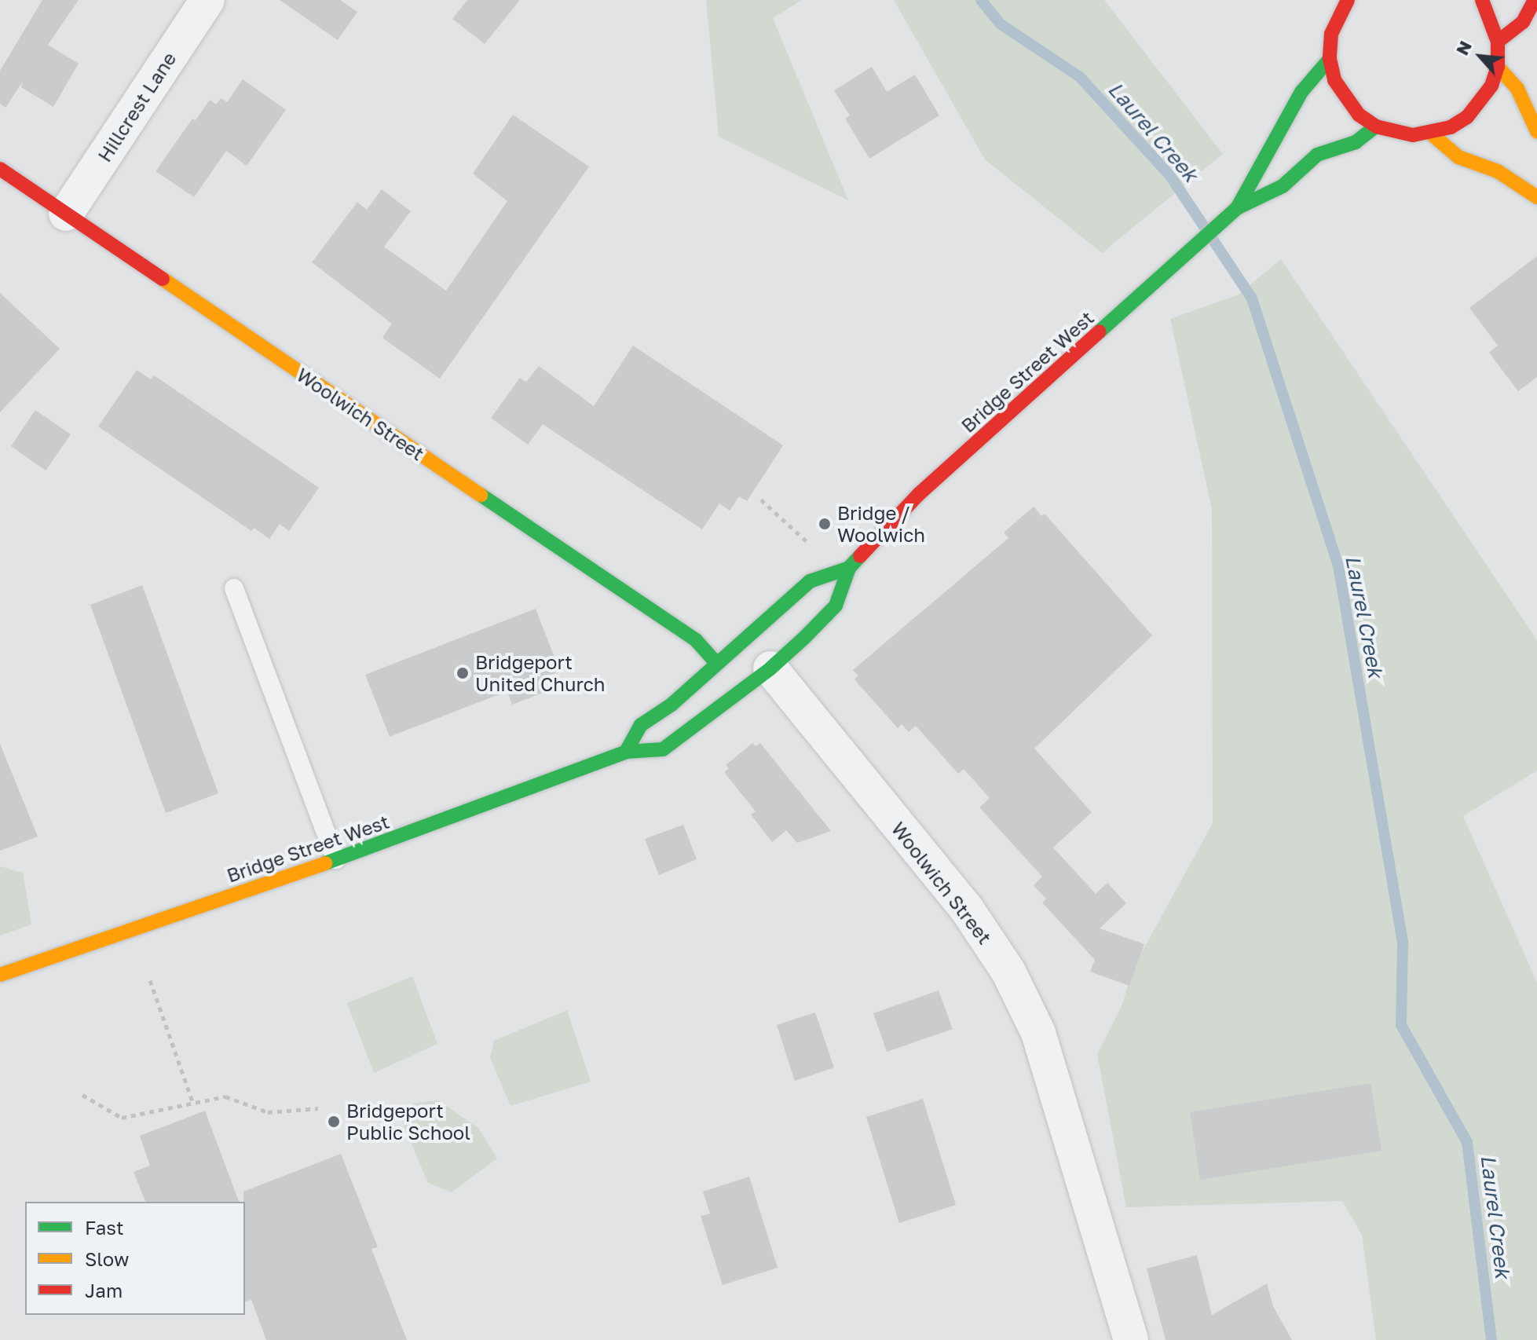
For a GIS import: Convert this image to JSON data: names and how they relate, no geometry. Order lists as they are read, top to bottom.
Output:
{
  "streets": {
    "main road": ["Bridge Street West", "Woolwich Street"],
    "street": ["Hillcrest Lane"]
  },
  "crossings": [
    ["Hillcrest Lane", "Woolwich Street"],
    ["Bridge Street West", "Woolwich Street"]
  ],
  "water": ["Laurel Creek"],
  "places": ["Bridge / Woolwich", "Bridgeport United Church", "Bridgeport Public School"],
  "legend": ["Fast", "Slow", "Jam"],
  "north": "top left"
}
